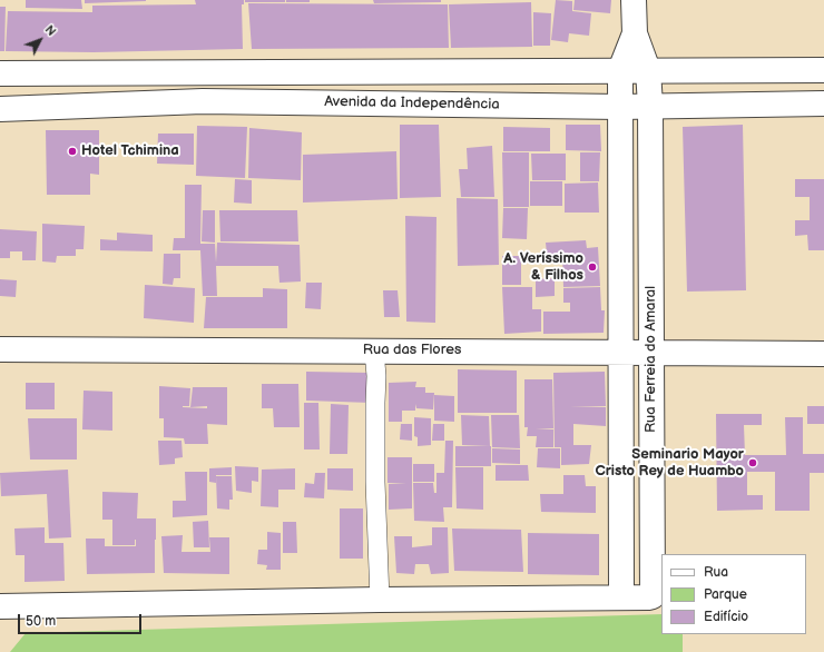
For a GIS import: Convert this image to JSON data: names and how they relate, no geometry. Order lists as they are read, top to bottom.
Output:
{
  "streets": {
    "street": ["Avenida da Independência", "Rua das Flores", "Rua Ferreia do Amaral"]
  },
  "crossings": [
    ["Avenida da Independência", "Rua Ferreia do Amaral"],
    ["Rua das Flores", "Rua Ferreia do Amaral"]
  ],
  "places": ["Hotel Tchimina", "A. Veríssimo & Filhos", "Seminario Mayor Cristo Rey de Huambo"],
  "legend": ["Rua", "Parque", "Edifício"],
  "scale_bar": "50 m",
  "north": "top right"
}
